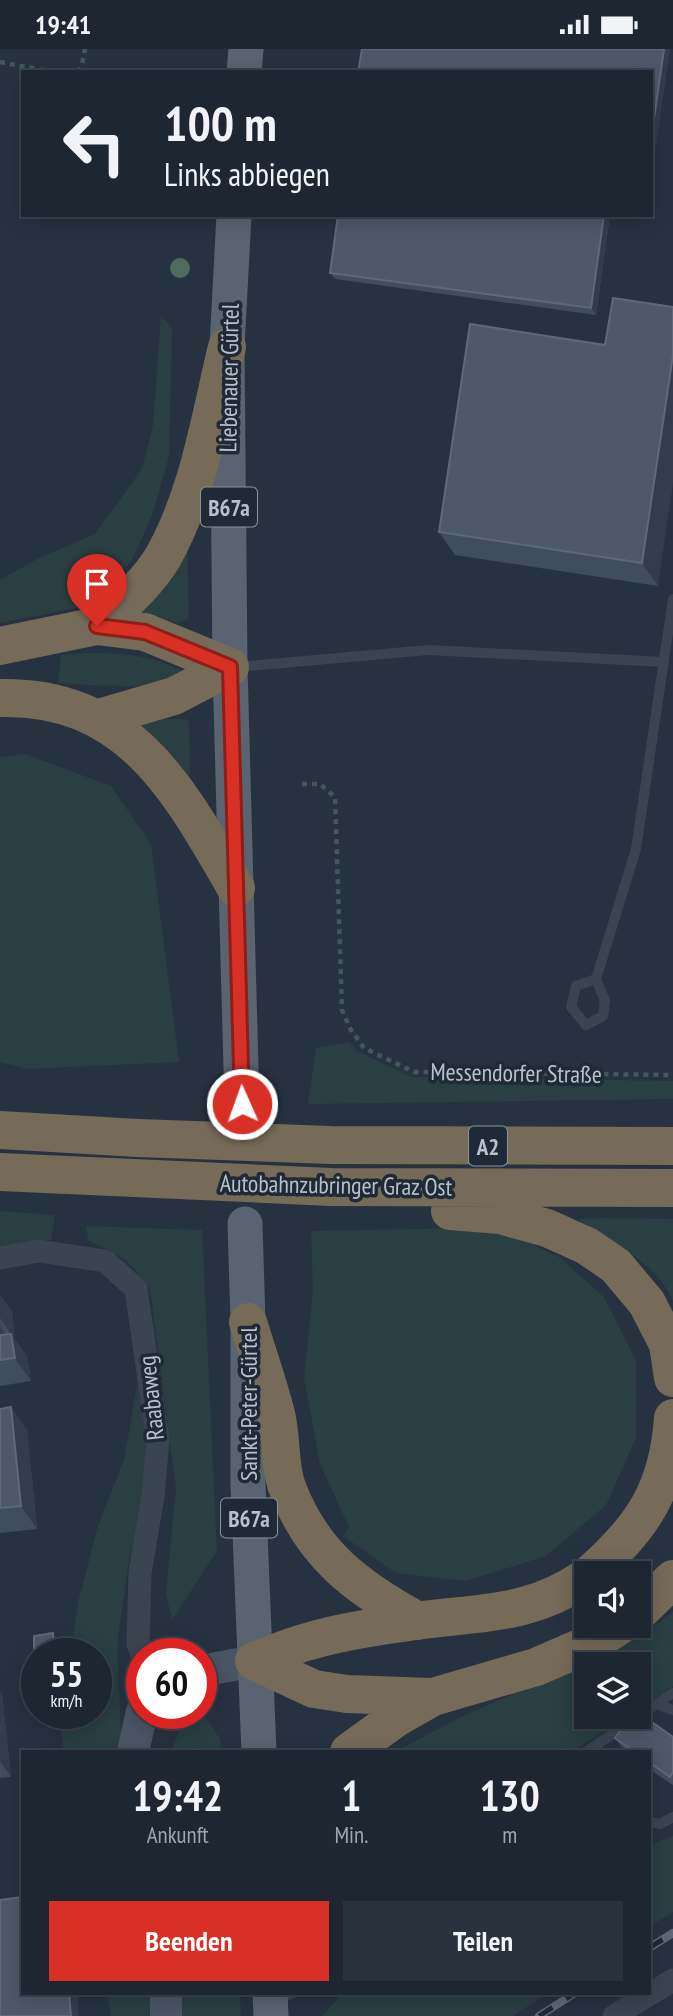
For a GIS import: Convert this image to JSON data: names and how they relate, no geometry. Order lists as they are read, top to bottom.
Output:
{
  "streets": {
    "highway": ["A2", "Autobahnzubringer Graz Ost"],
    "main road": ["Liebenauer Gürtel", "B67a", "Sankt-Peter-Gürtel"],
    "street": ["Raabaweg"],
    "path": ["Messendorfer Straße"]
  },
  "crossings": [
    ["Liebenauer Gürtel", "B67a"]
  ],
  "page": {
    "status": "19:41",
    "turn": ["100 m", "Links abbiegen"],
    "speed": "55 km/h",
    "limit": "60",
    "eta": [
      "19:42",
      "Ankunft",
      "1",
      "Min.",
      "130",
      "m"
    ],
    "buttons": ["Beenden", "Teilen"]
  }
}
